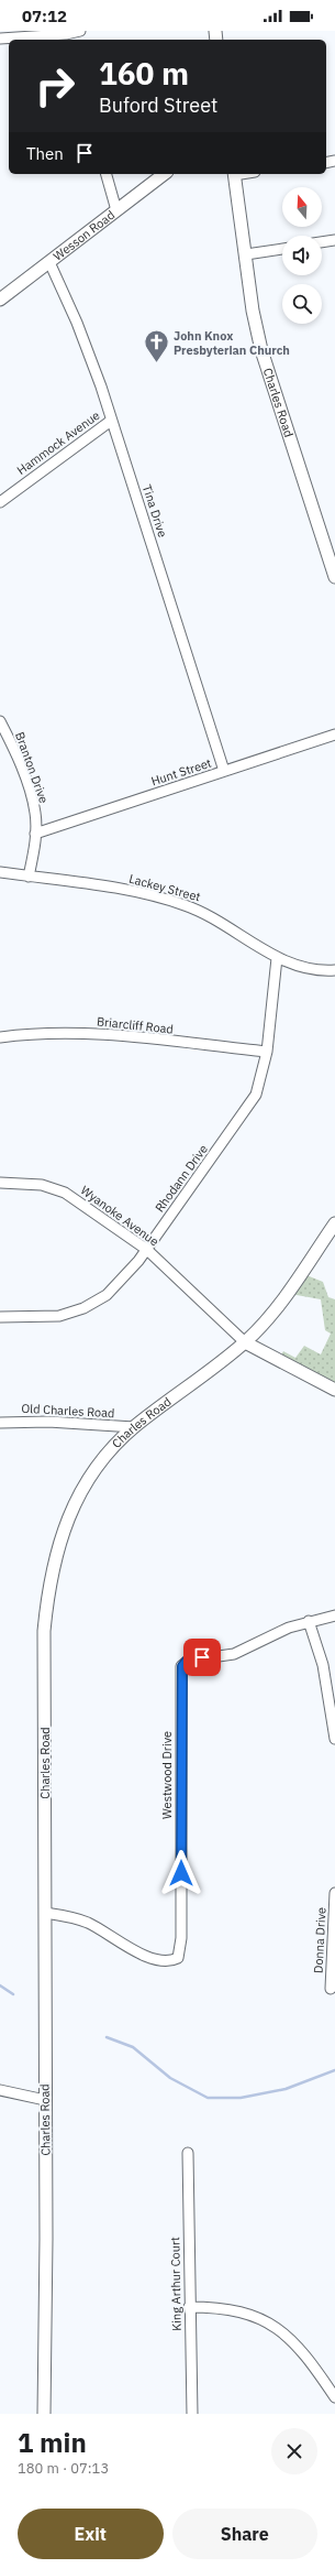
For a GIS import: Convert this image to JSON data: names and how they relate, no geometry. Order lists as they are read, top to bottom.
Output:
{
  "streets": {
    "street": [
      "Wesson Road",
      "Charles Road",
      "Hammock Avenue",
      "Tina Drive",
      "Branton Drive",
      "Hunt Street",
      "Lackey Street",
      "Briarcliff Road",
      "Rhodann Drive",
      "Wyanoke Avenue",
      "Old Charles Road",
      "Westwood Drive",
      "Donna Drive",
      "King Arthur Court"
    ]
  },
  "crossings": [
    ["Wesson Road", "Tina Drive"],
    ["Charles Road", "Wyanoke Avenue"],
    ["Charles Road", "Old Charles Road"],
    ["Charles Road", "Westwood Drive"],
    ["Hammock Avenue", "Tina Drive"],
    ["Tina Drive", "Hunt Street"],
    ["Branton Drive", "Hunt Street"],
    ["Branton Drive", "Lackey Street"],
    ["Lackey Street", "Rhodann Drive"],
    ["Briarcliff Road", "Rhodann Drive"],
    ["Rhodann Drive", "Wyanoke Avenue"]
  ],
  "places": {
    "church": ["John Knox Presbyterian Church"]
  },
  "north": "top",
  "page": {
    "status": "07:12",
    "turn": ["160 m", "Buford Street"],
    "then": "Then",
    "heading": ["1 min", "180 m · 07:13"],
    "buttons": ["Exit", "Share"]
  }
}
